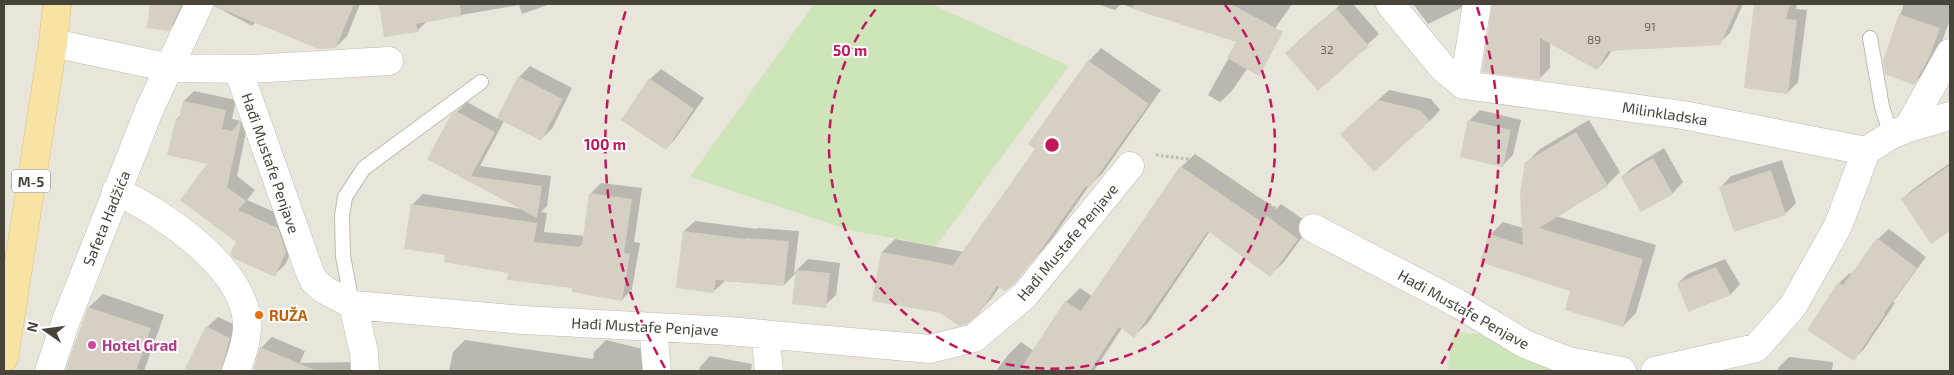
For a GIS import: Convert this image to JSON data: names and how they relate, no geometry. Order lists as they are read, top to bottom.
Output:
{
  "streets": {
    "main road": ["M-5"],
    "street": ["Milinkladska", "Hađi Mustafe Penjave", "Safeta Hadžića"]
  },
  "places": ["RUŽA", "Hotel Grad"],
  "house_numbers": ["91", "89", "32"],
  "north": "left",
  "rings": ["50 m", "100 m"]
}
